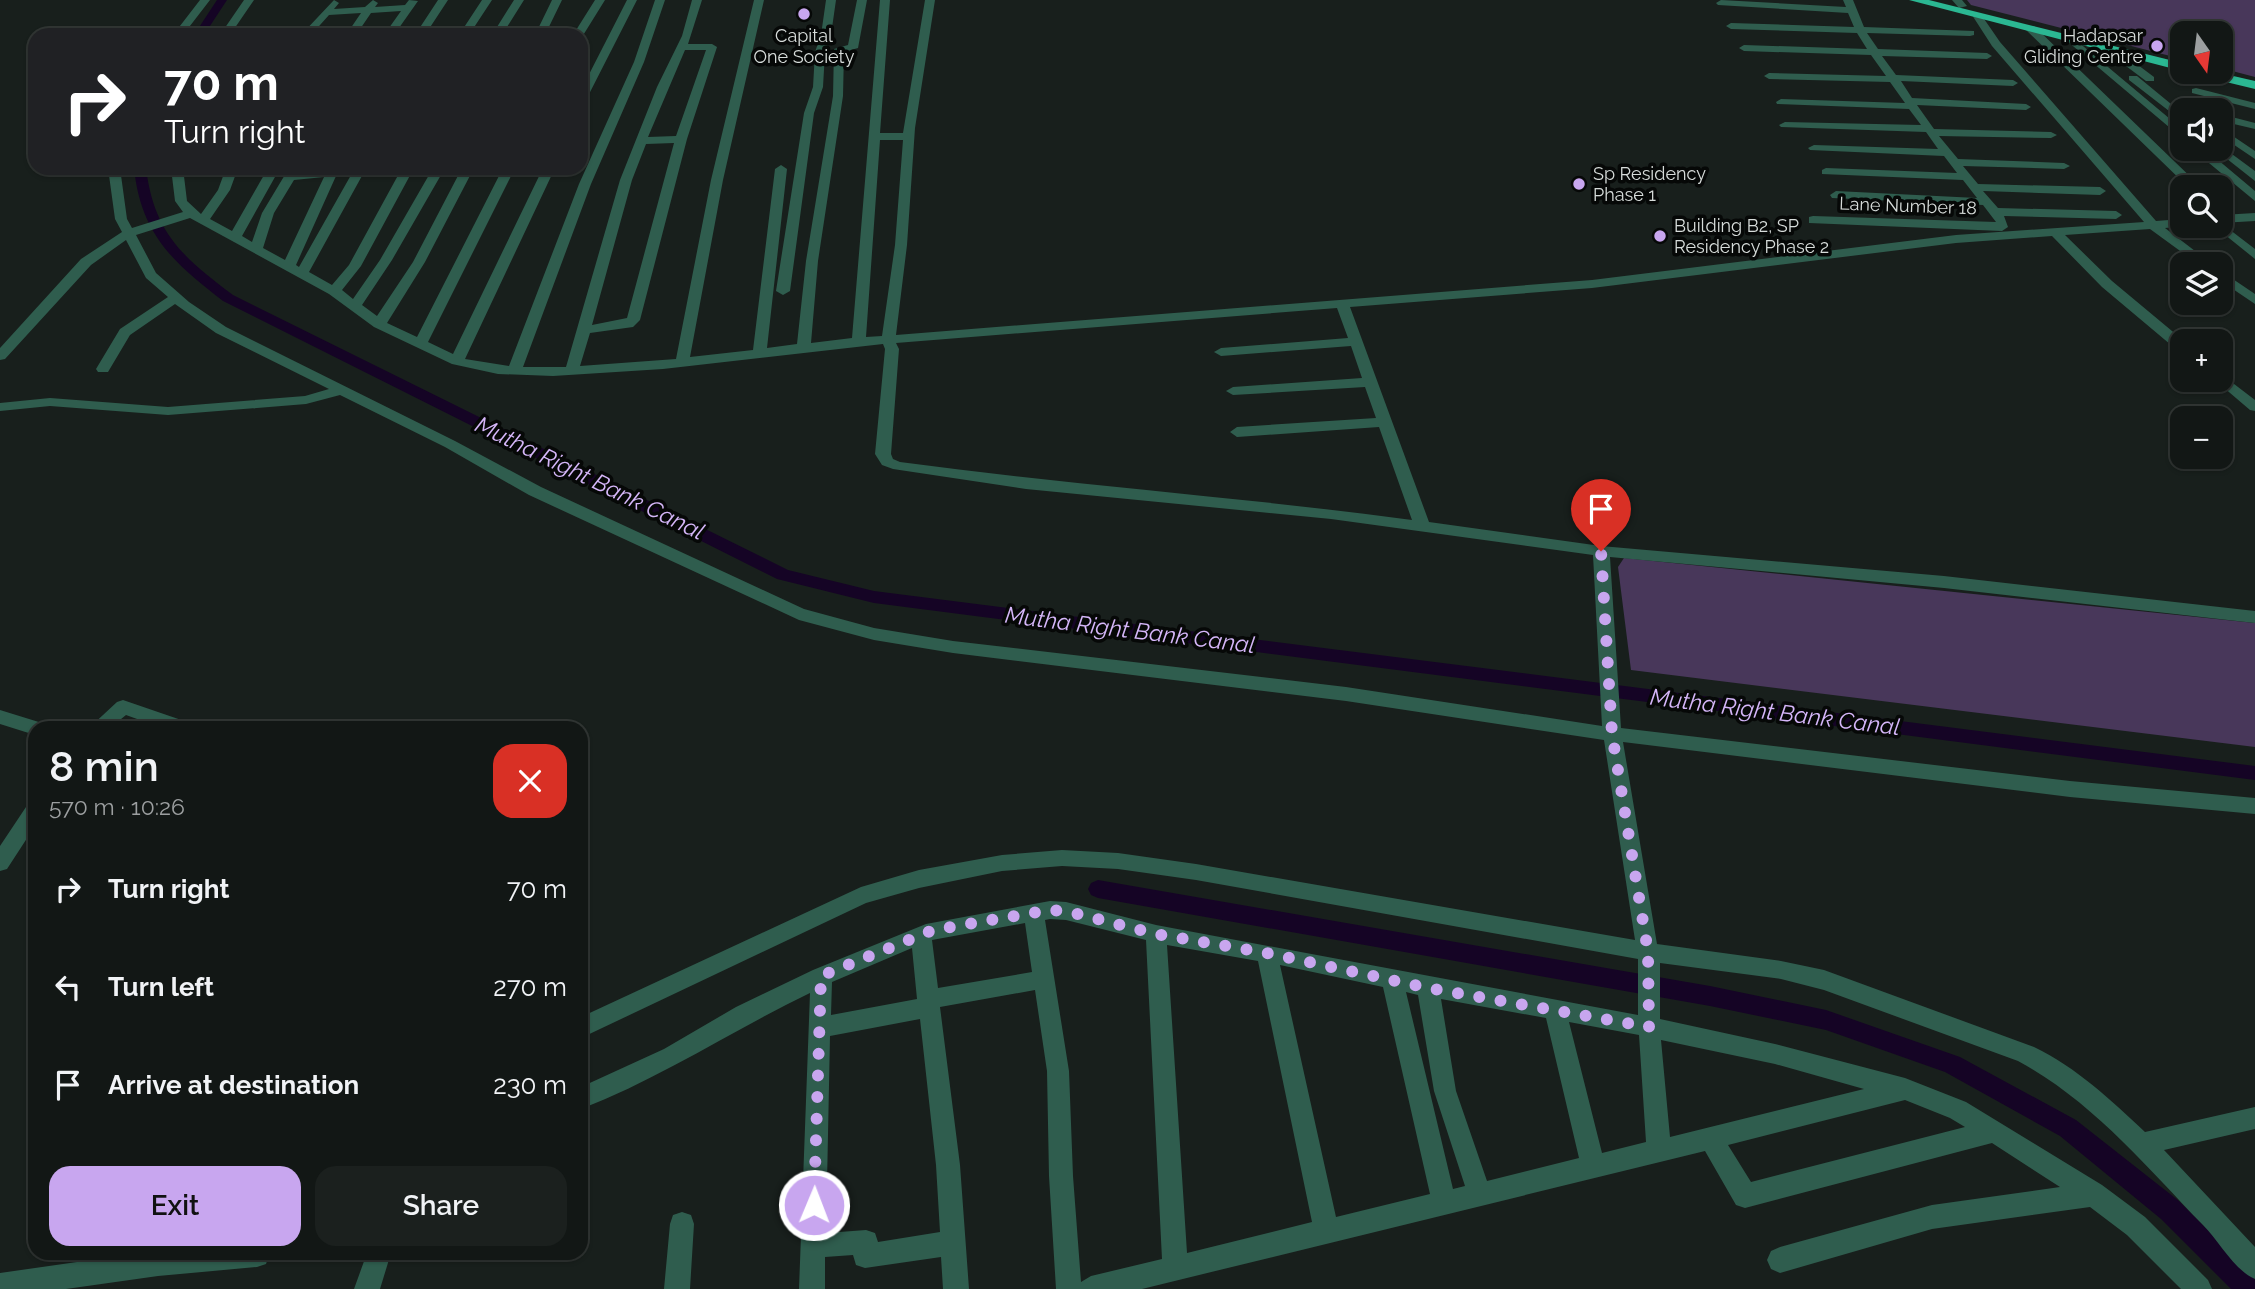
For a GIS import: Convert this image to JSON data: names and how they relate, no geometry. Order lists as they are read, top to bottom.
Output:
{
  "streets": {
    "street": ["Lane Number 18"]
  },
  "water": ["Mutha Right Bank Canal"],
  "places": [
    "Capital One Society",
    "Hadapsar Gliding Centre",
    "Sp Residency Phase 1",
    "Building B2, SP Residency Phase 2"
  ],
  "north": "bottom",
  "page": {
    "map_buttons": ["+", "−"],
    "turn": ["70 m", "Turn right"],
    "heading": ["8 min", "570 m · 10:26"],
    "list": [
      {
        "name": "Turn right",
        "value": "70 m"
      },
      {
        "name": "Turn left",
        "value": "270 m"
      },
      {
        "name": "Arrive at destination",
        "value": "230 m"
      }
    ],
    "buttons": ["Exit", "Share"]
  }
}
